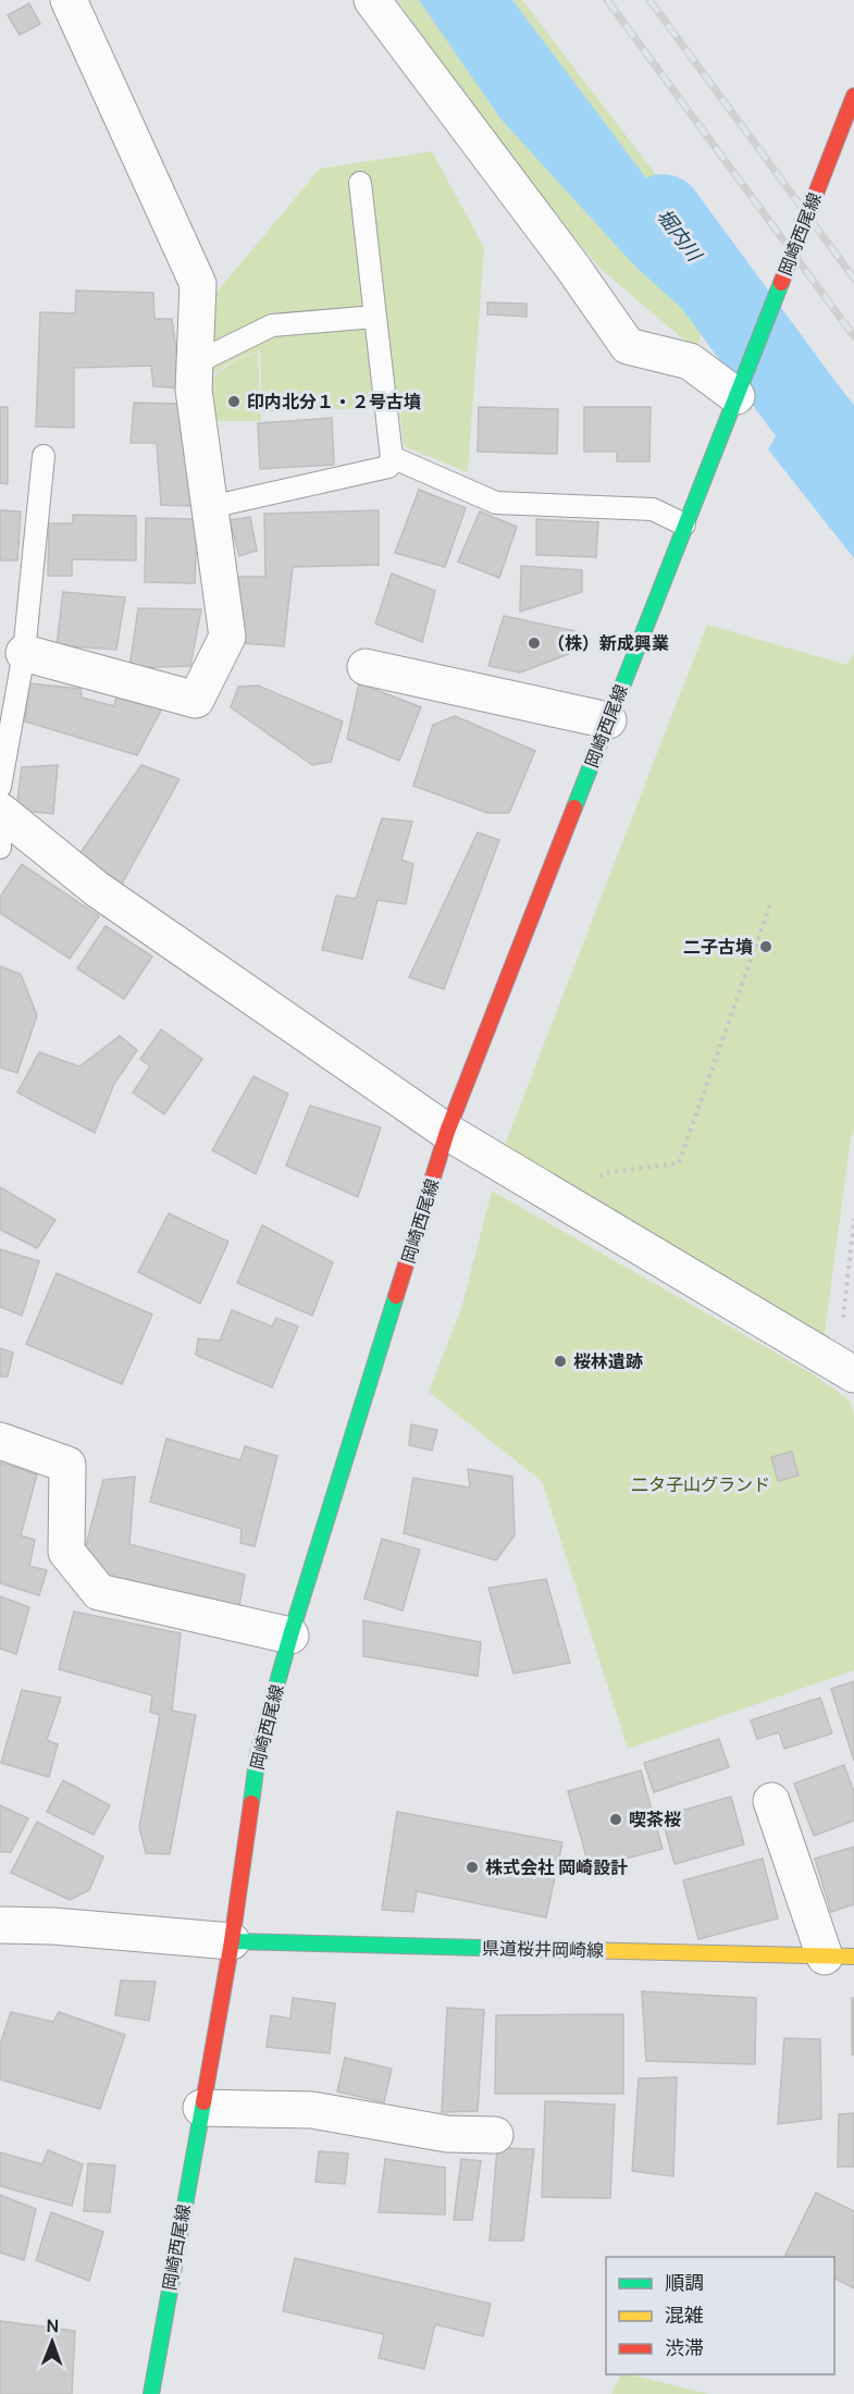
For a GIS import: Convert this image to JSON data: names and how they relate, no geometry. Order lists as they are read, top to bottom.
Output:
{
  "streets": {
    "main road": ["岡崎西尾線", "県道桜井岡崎線"]
  },
  "crossings": [
    ["岡崎西尾線", "県道桜井岡崎線"]
  ],
  "water": ["堀内川"],
  "parks": ["二タ子山グランド"],
  "places": [
    "印内北分１・２号古墳",
    "（株）新成興業",
    "二子古墳",
    "桜林遺跡",
    "喫茶桜",
    "株式会社 岡崎設計"
  ],
  "legend": ["順調", "混雑", "渋滞"],
  "north": "top"
}
